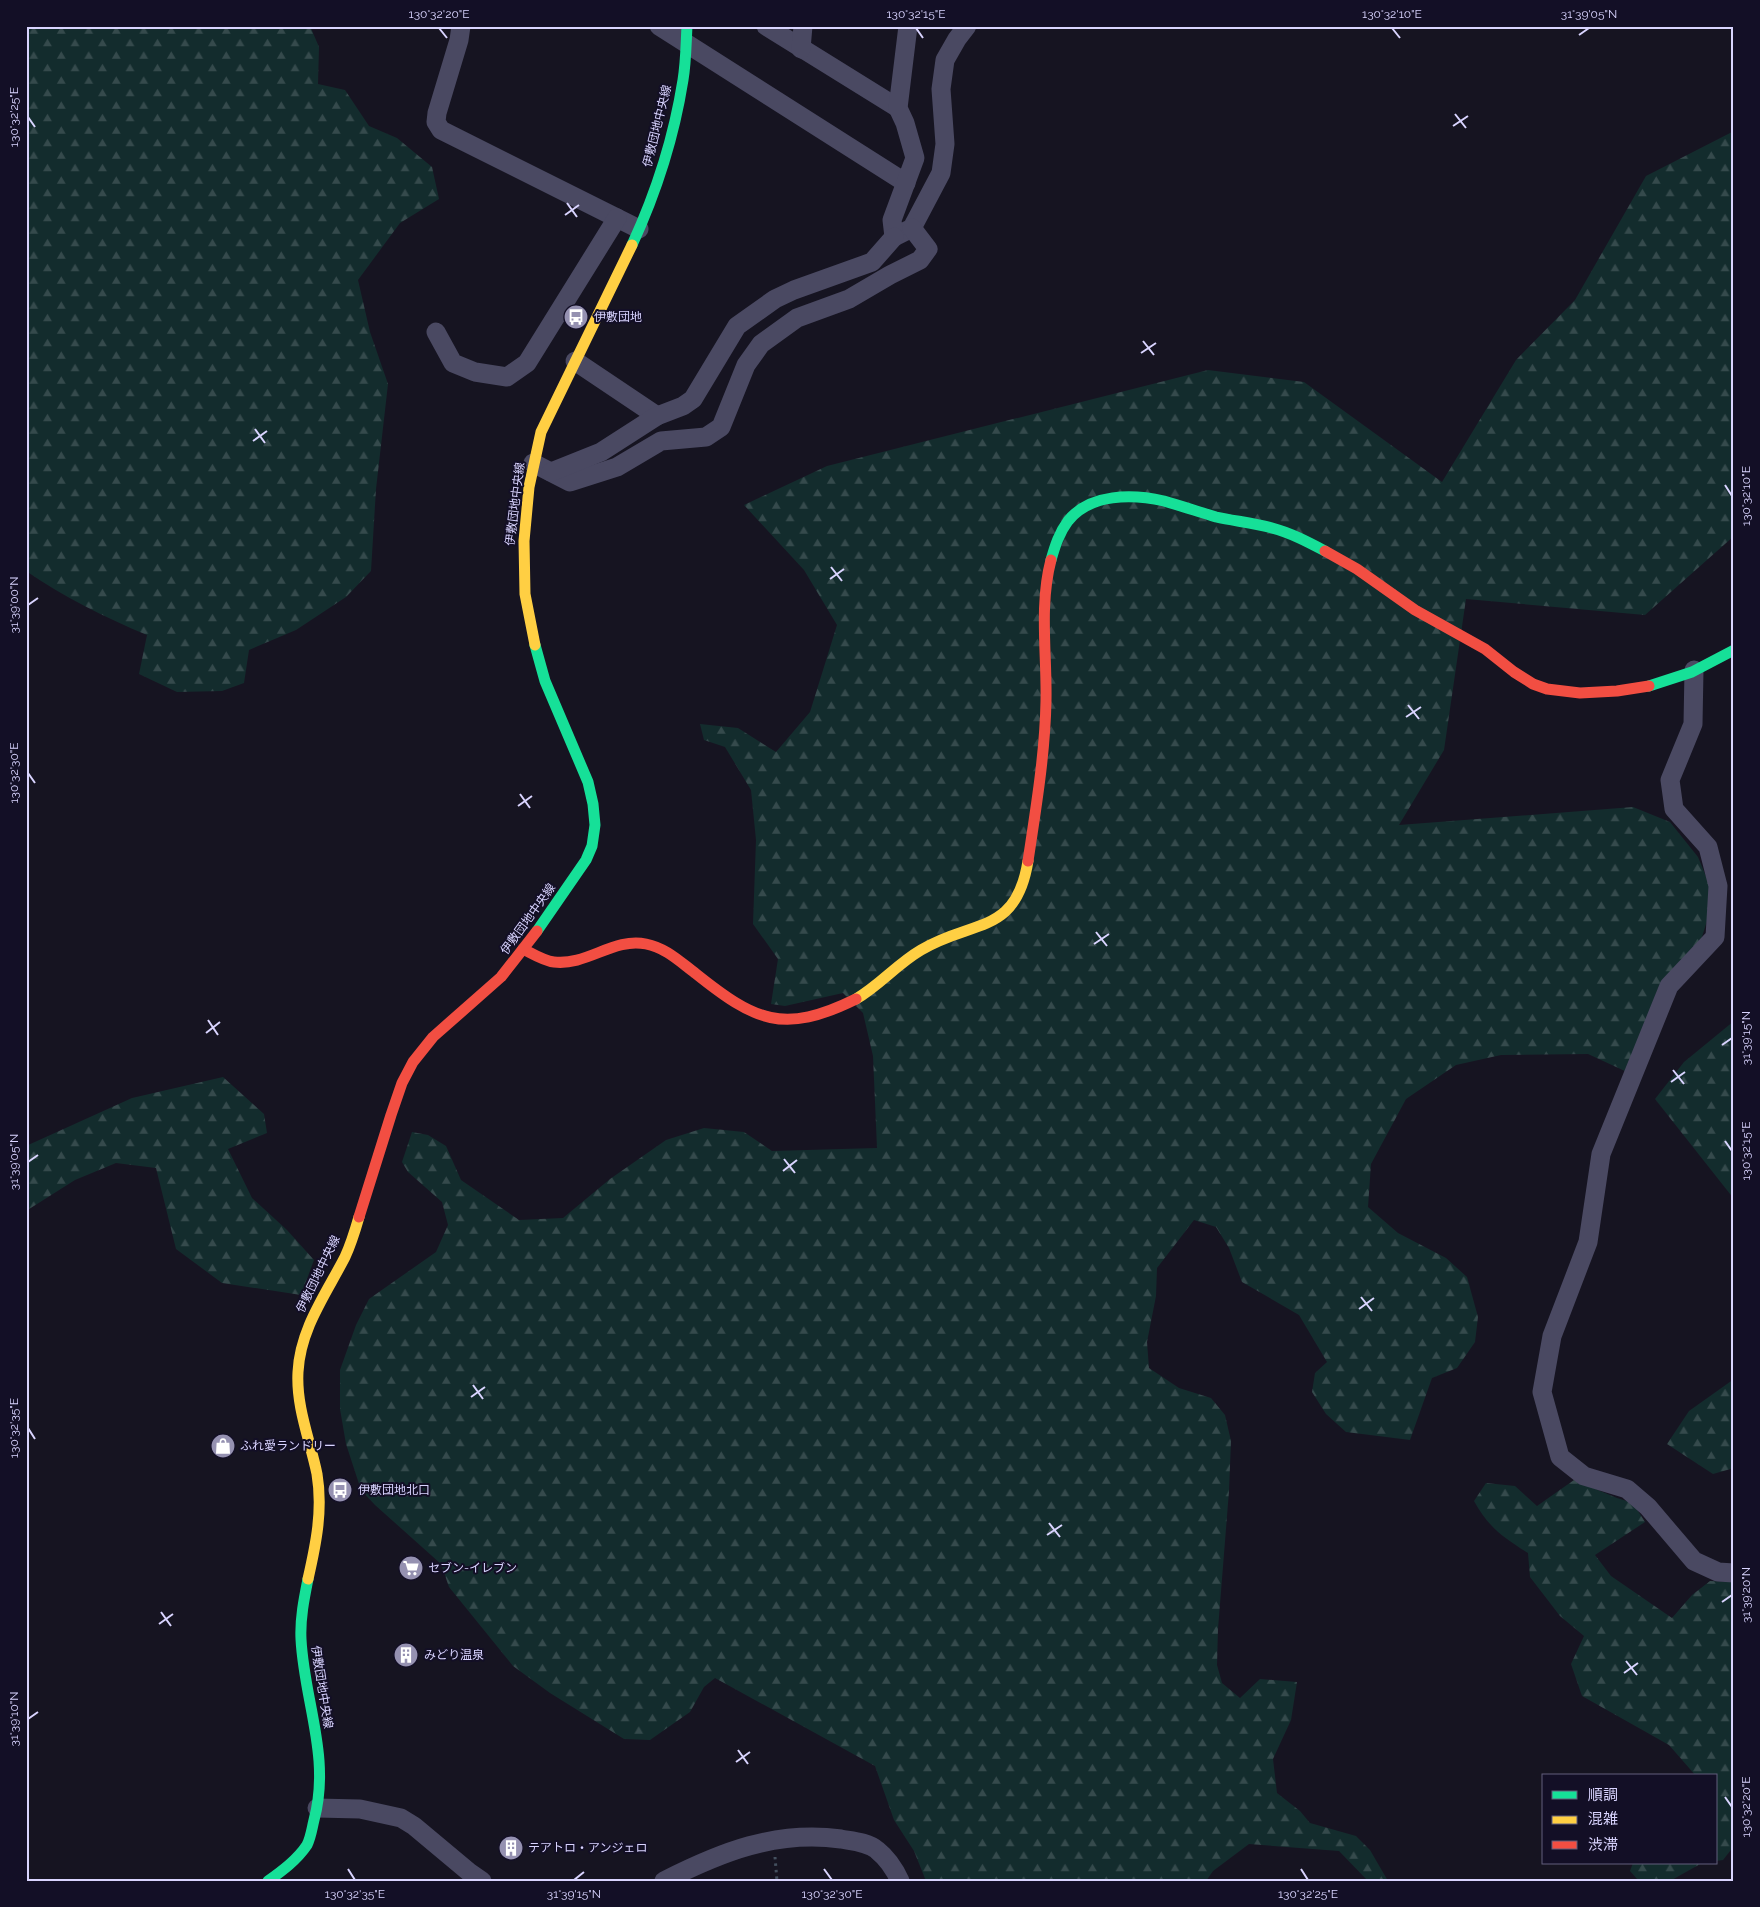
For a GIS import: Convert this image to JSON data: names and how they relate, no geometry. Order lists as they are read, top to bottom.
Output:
{
  "streets": {
    "street": ["伊敷団地中央線"]
  },
  "places": {
    "bus stop": ["伊敷団地", "伊敷団地北口"],
    "shop": ["ふれ愛ランドリー"],
    "supermarket": ["セブン-イレブン"],
    "building": ["みどり温泉", "テアトロ・アンジェロ"]
  },
  "legend": ["順調", "混雑", "渋滞"],
  "coordinates": [
    "130°32'20\"E",
    "130°32'15\"E",
    "130°32'10\"E",
    "31°39'05\"N",
    "130°32'25\"E",
    "31°39'00\"N",
    "130°32'30\"E",
    "31°39'15\"N",
    "130°32'35\"E",
    "31°39'20\"N",
    "31°39'10\"N"
  ]
}
